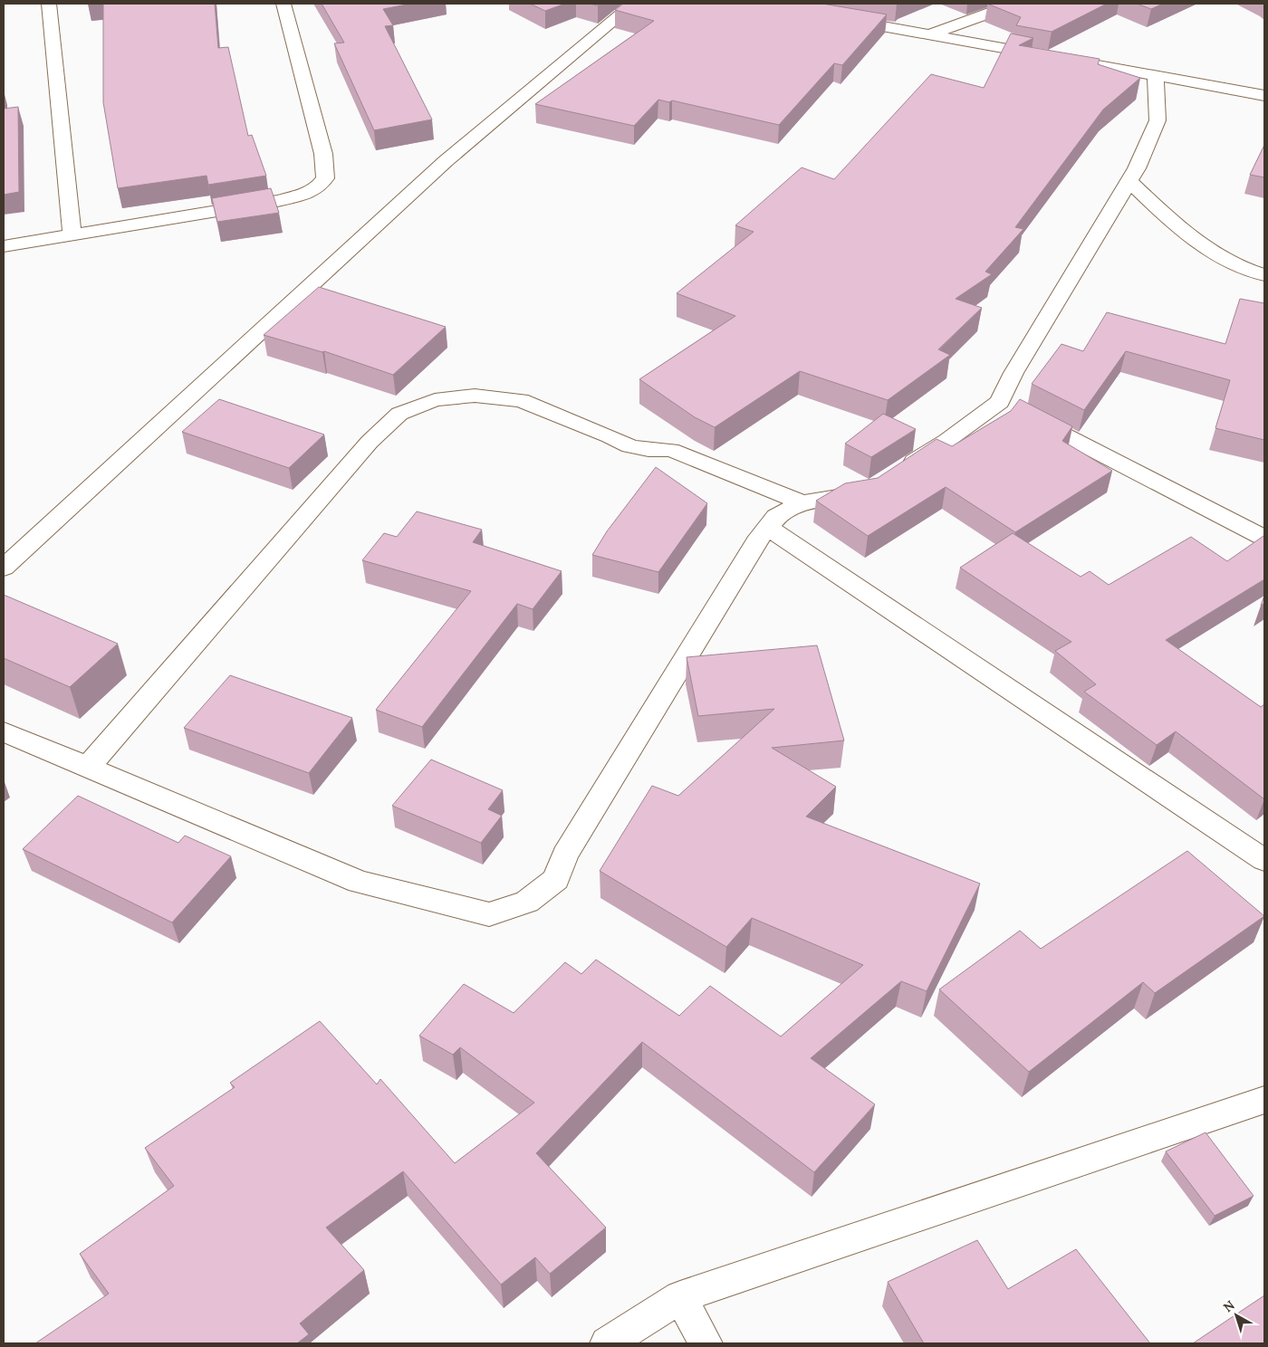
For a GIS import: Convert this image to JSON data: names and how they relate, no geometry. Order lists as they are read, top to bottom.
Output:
{
  "north": "top left"
}
